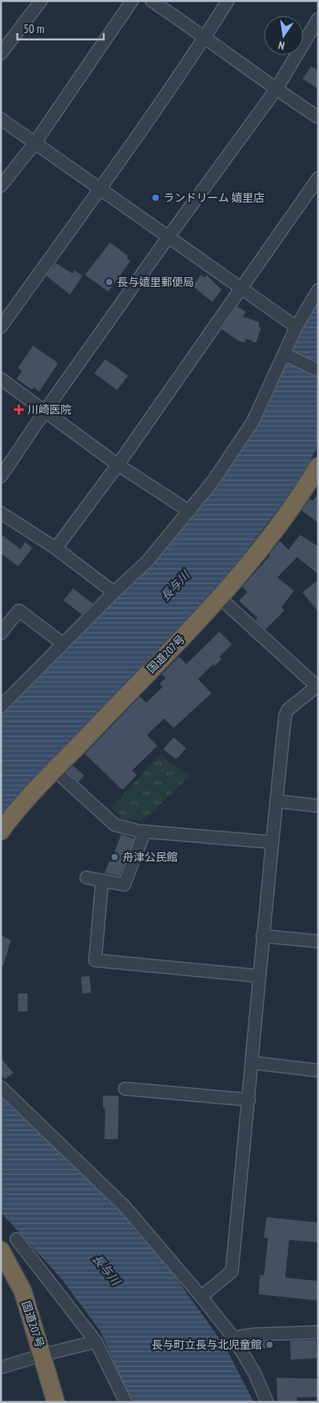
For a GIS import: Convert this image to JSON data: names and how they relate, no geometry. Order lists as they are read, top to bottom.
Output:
{
  "streets": {
    "highway": ["国道207号"]
  },
  "water": ["長与川"],
  "places": {
    "other": [
      "ランドリーム 嬉里店",
      "長与嬉里郵便局",
      "舟津公民館",
      "長与町立長与北児童館"
    ],
    "health": ["川崎医院"]
  },
  "scale_bar": "50 m",
  "north": "bottom"
}
